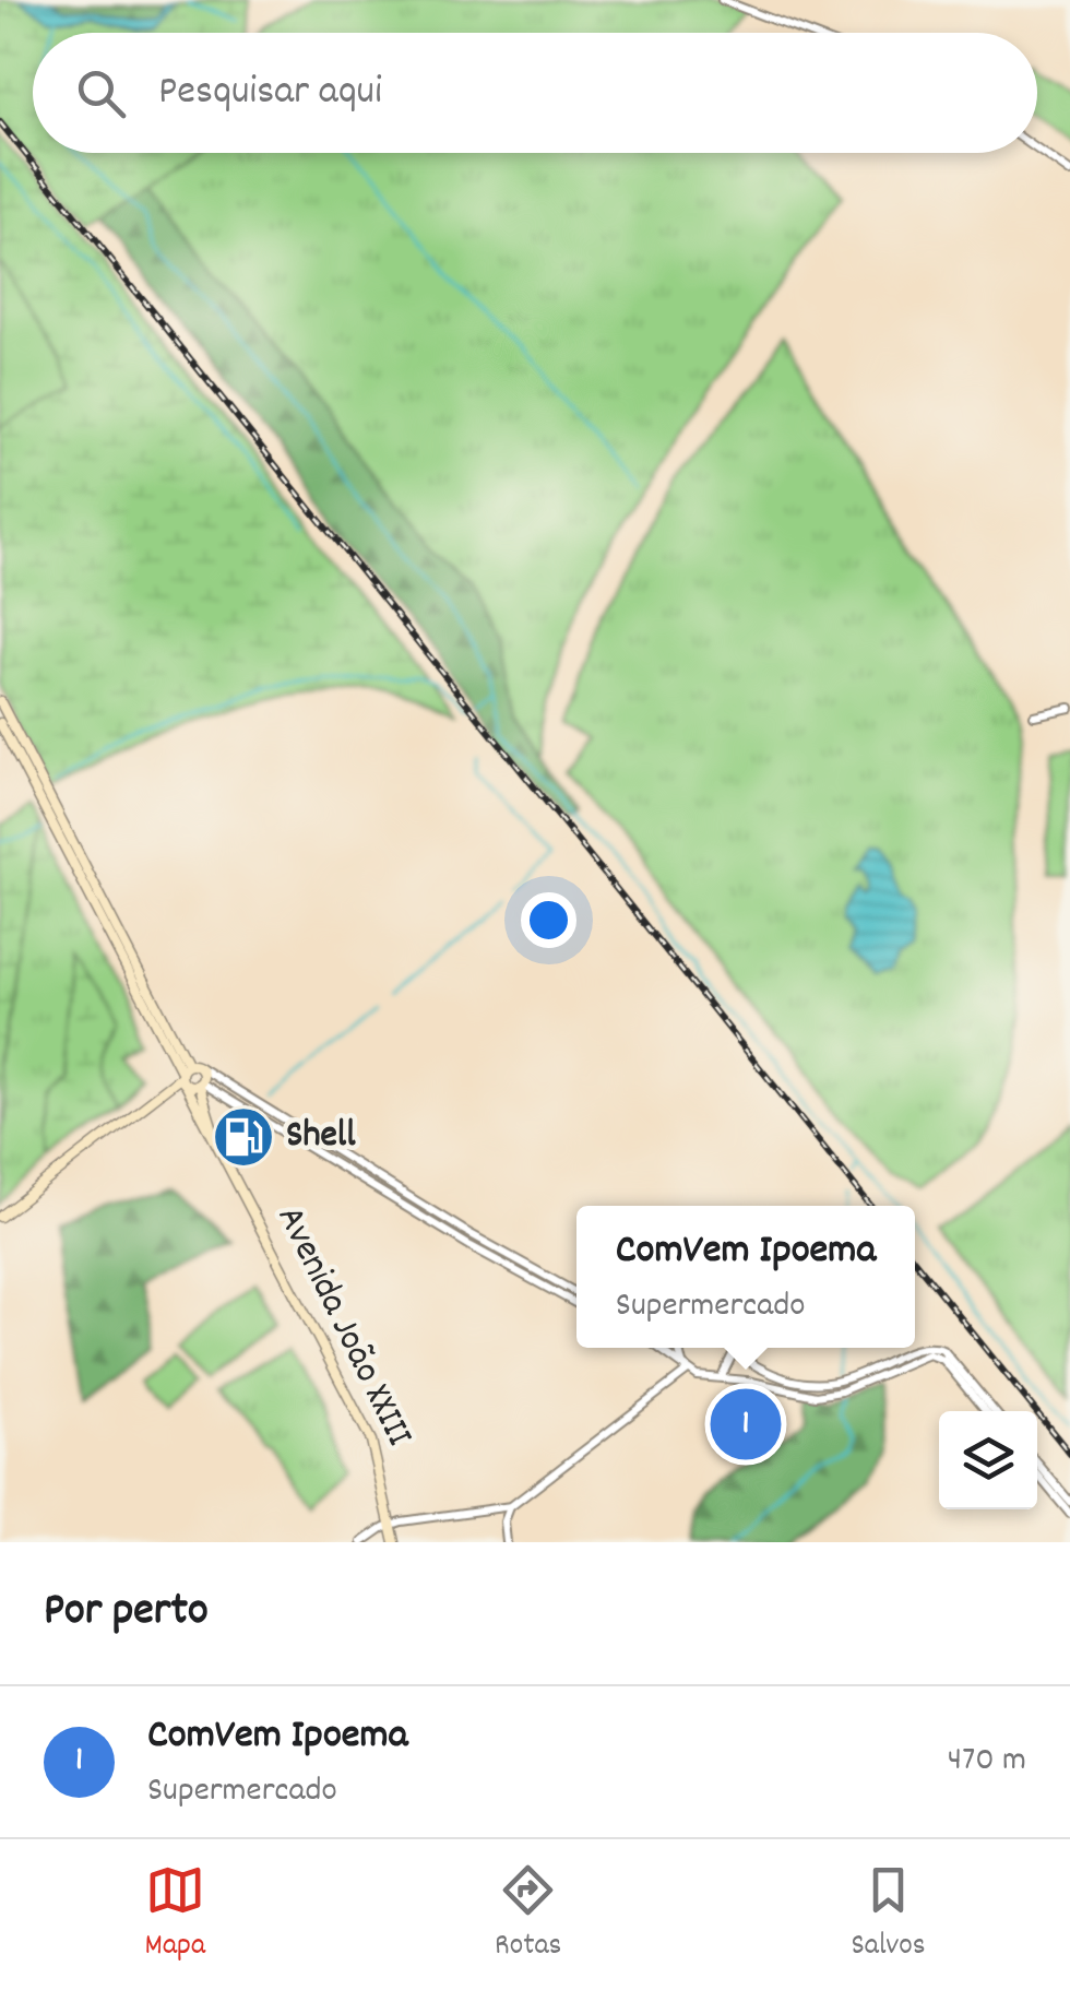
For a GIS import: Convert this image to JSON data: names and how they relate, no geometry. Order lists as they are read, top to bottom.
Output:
{
  "streets": {
    "main road": ["Avenida João XXIII"]
  },
  "places": {
    "fuel station": ["Shell"]
  },
  "page": {
    "search": "Pesquisar aqui",
    "popup": ["ComVem Ipoema", "Supermercado"],
    "pins": "1",
    "heading": "Por perto",
    "list": [
      {
        "mark": "1",
        "name": "ComVem Ipoema",
        "note": "Supermercado",
        "value": "470 m"
      }
    ],
    "nav": ["Mapa", "Rotas", "Salvos"]
  }
}
